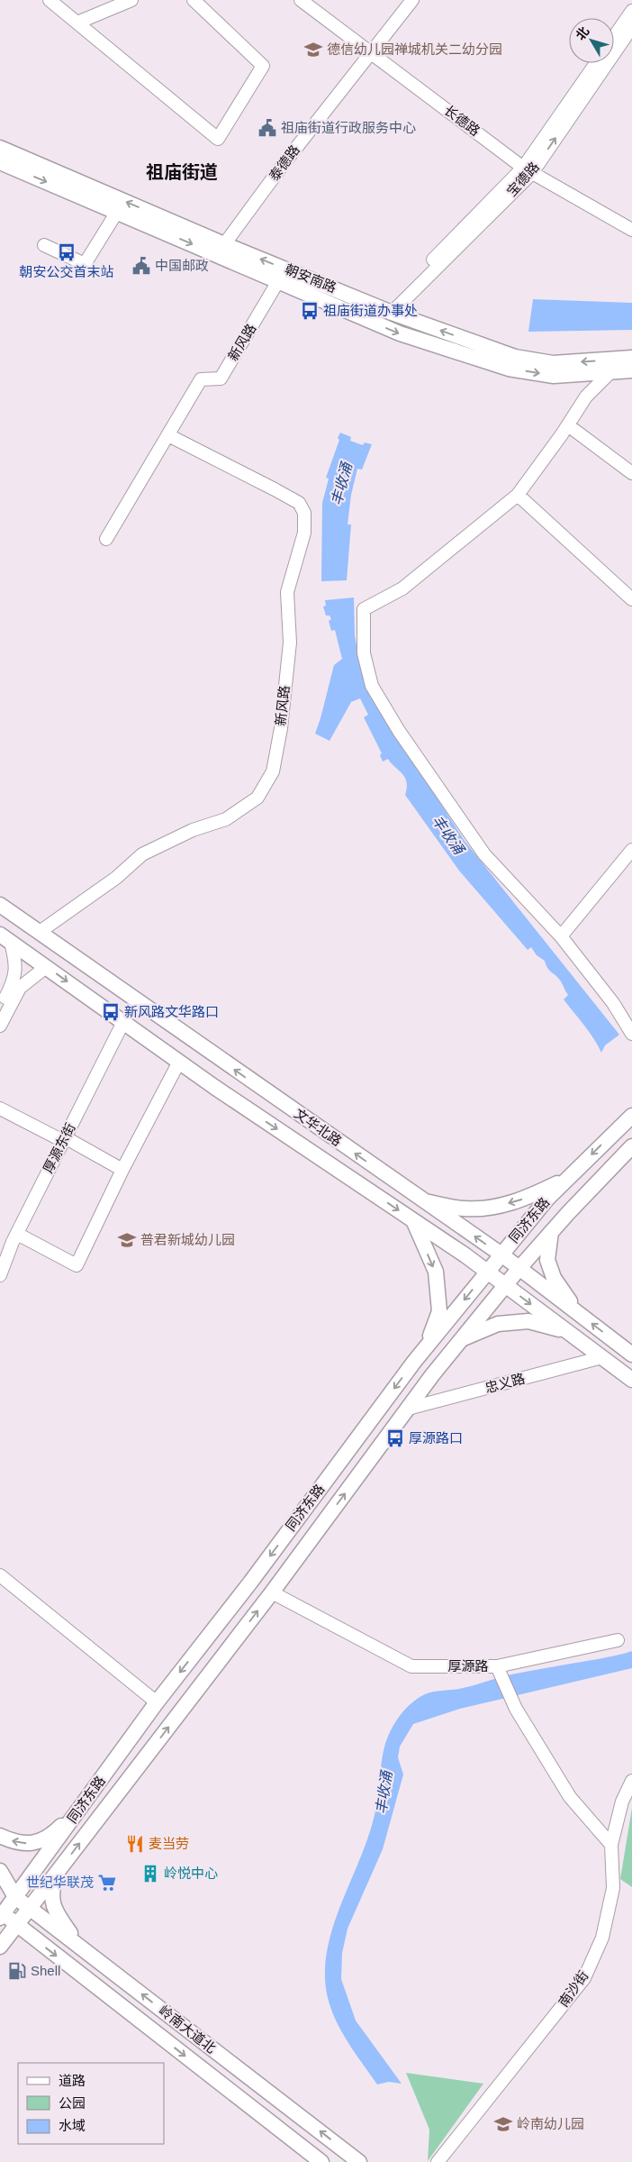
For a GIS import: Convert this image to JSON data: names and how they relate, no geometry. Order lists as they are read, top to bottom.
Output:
{
  "streets": {
    "main road": [
      "朝安南路",
      "文华北路",
      "同济东路",
      "岭南大道北"
    ],
    "street": [
      "长德路",
      "泰德路",
      "宝德路",
      "新风路",
      "厚源东街",
      "忠义路",
      "厚源路",
      "南沙街"
    ]
  },
  "crossings": [
    ["长德路", "泰德路"],
    ["长德路", "宝德路"],
    ["泰德路", "朝安南路"],
    ["宝德路", "朝安南路"],
    ["朝安南路", "新风路"],
    ["新风路", "文华北路"],
    ["文华北路", "厚源东街"],
    ["文华北路", "同济东路"],
    ["文华北路", "忠义路"],
    ["同济东路", "忠义路"],
    ["同济东路", "厚源路"],
    ["同济东路", "岭南大道北"],
    ["厚源路", "南沙街"]
  ],
  "districts": ["祖庙街道"],
  "water": ["丰收涌"],
  "places": {
    "school or university": ["德信幼儿园禅城机关二幼分园", "普君新城幼儿园", "岭南幼儿园"],
    "public building": ["祖庙街道行政服务中心", "中国邮政"],
    "bus stop": [
      "朝安公交首末站",
      "祖庙街道办事处",
      "新风路文华路口",
      "厚源路口"
    ],
    "restaurant": ["麦当劳"],
    "building": ["岭悦中心"],
    "supermarket": ["世纪华联茂"],
    "fuel station": ["Shell"]
  },
  "legend": ["道路", "公园", "水域"],
  "north": "top left"
}
